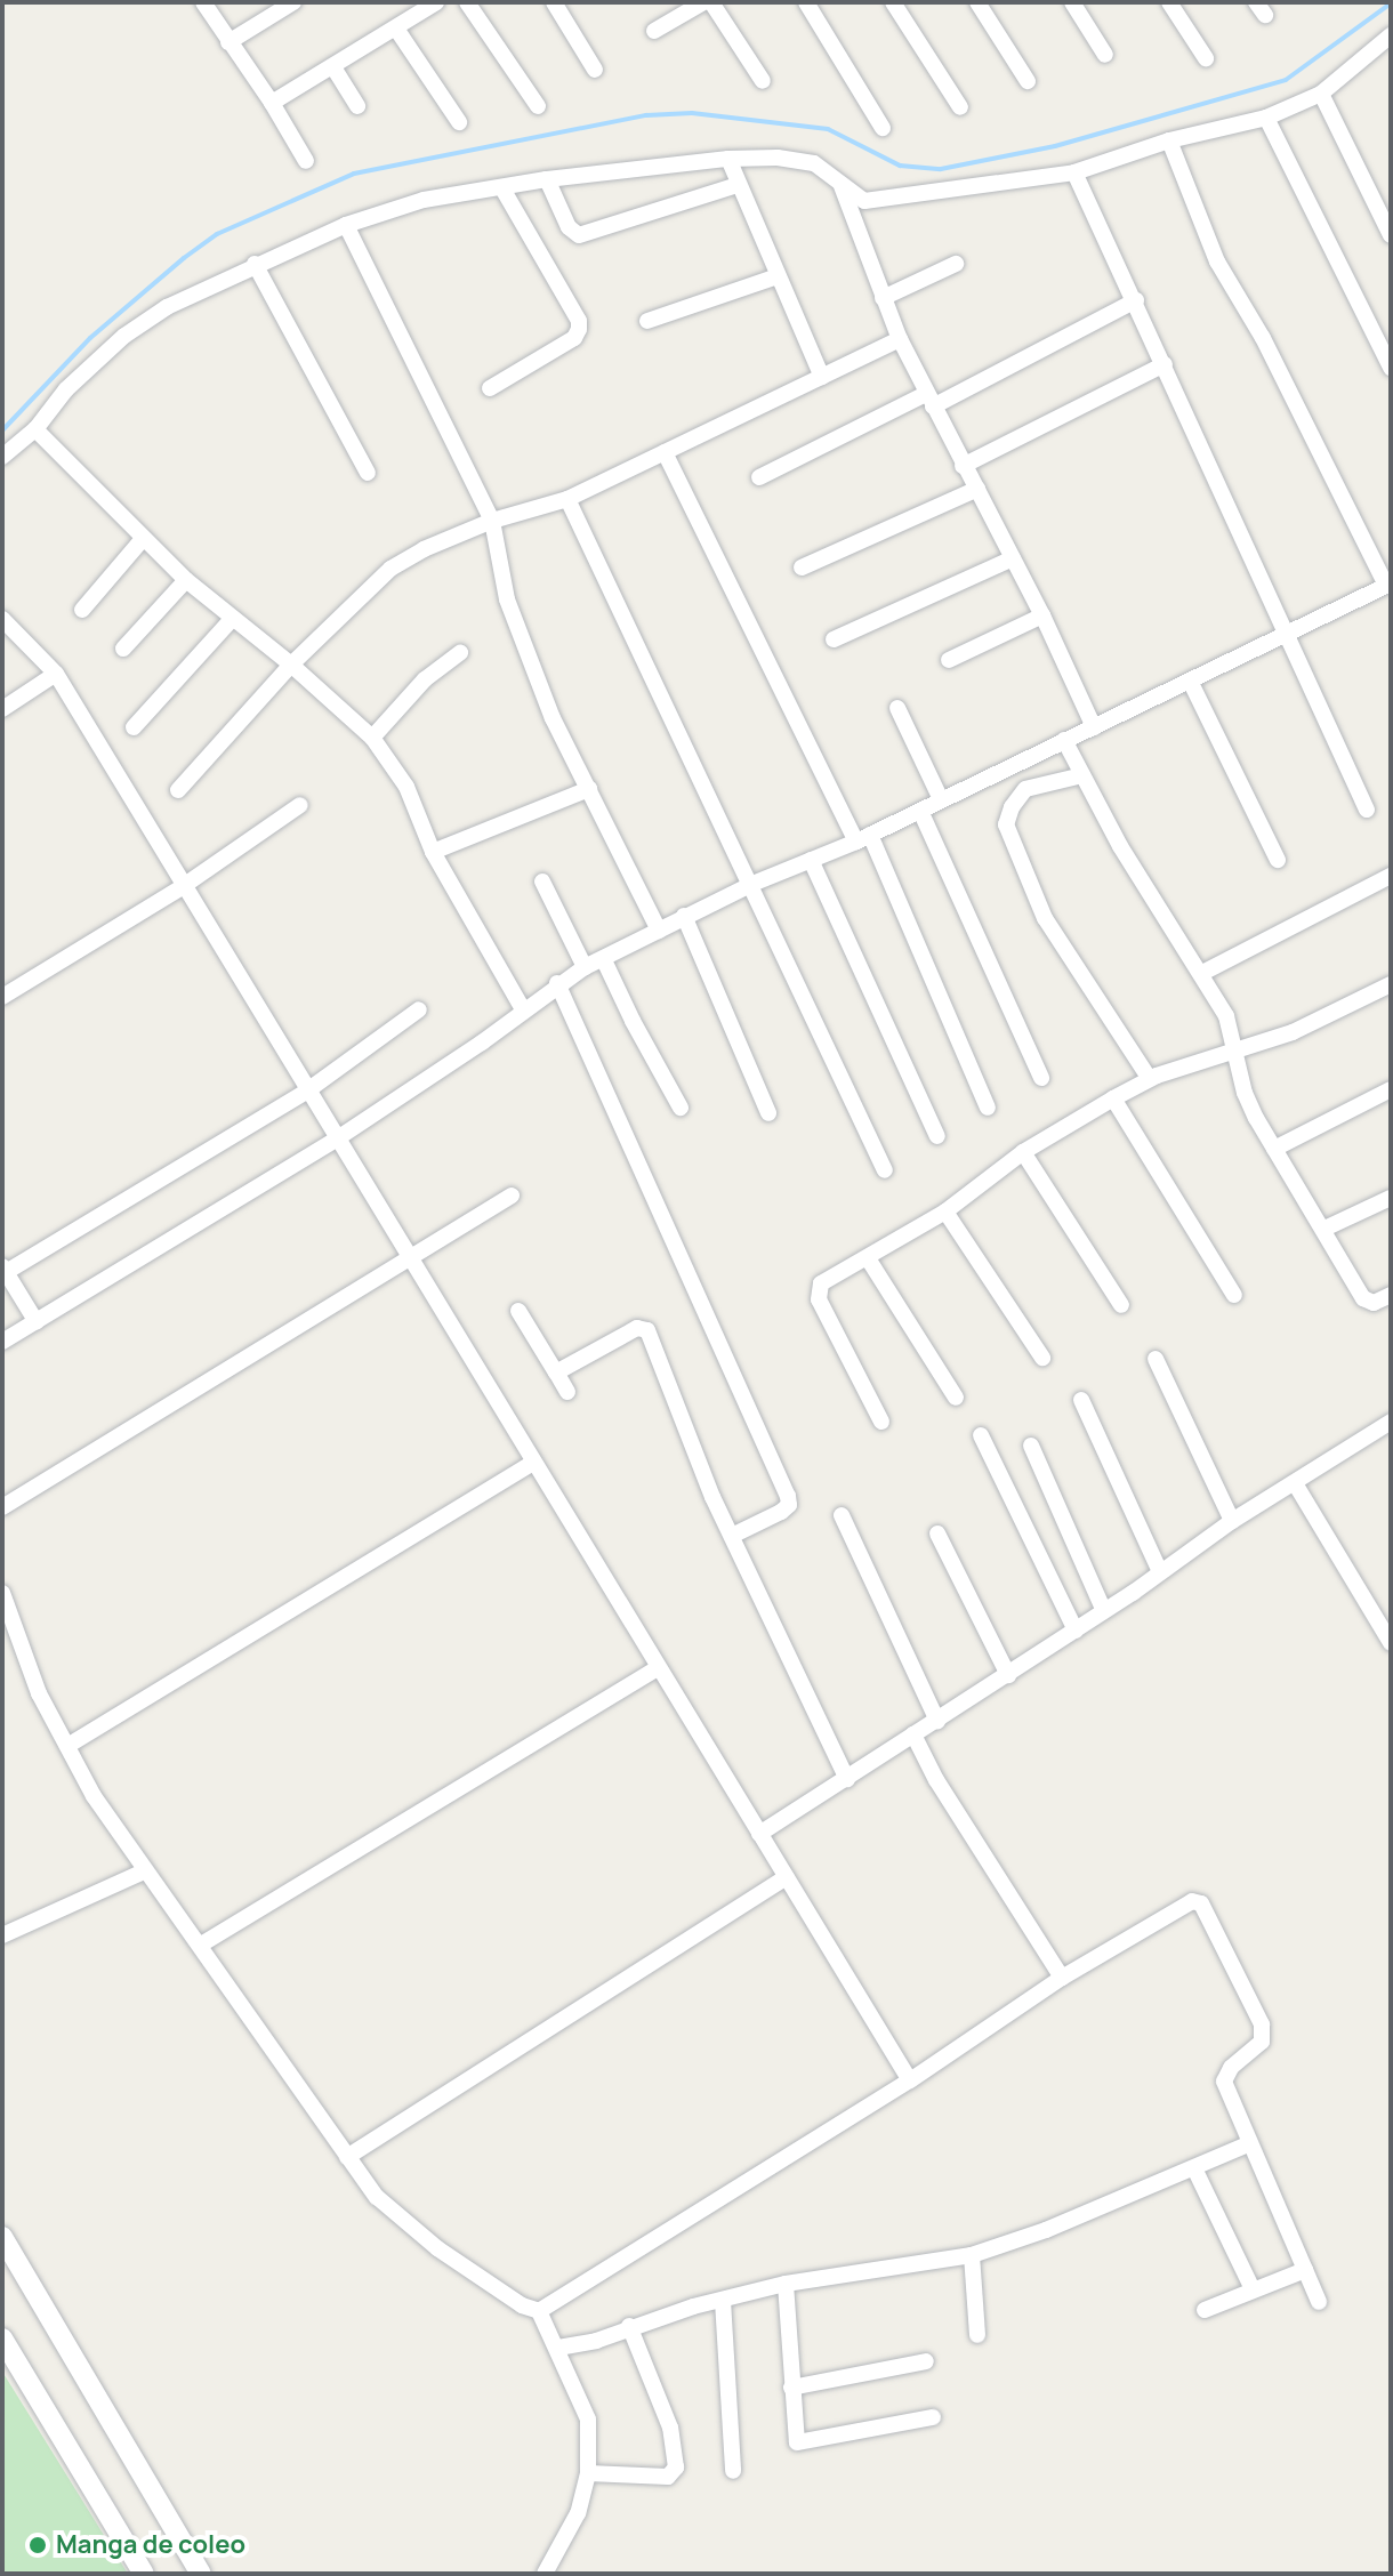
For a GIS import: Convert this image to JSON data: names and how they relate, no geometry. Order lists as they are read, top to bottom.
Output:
{
  "places": ["Manga de coleo"]
}
